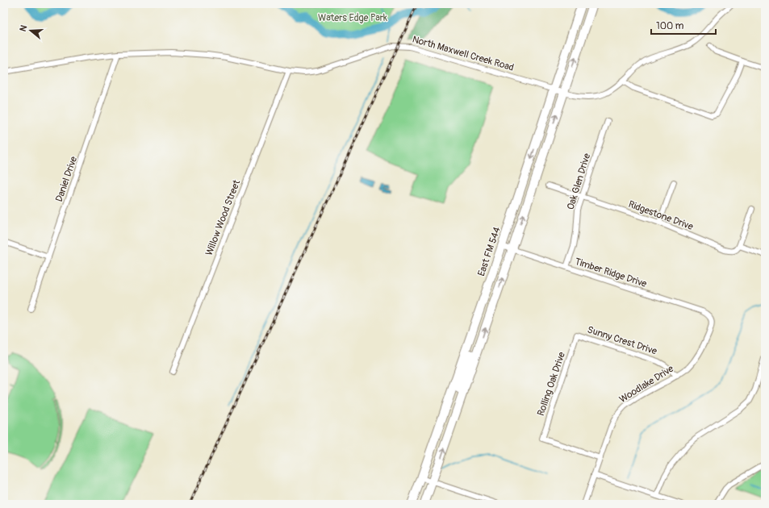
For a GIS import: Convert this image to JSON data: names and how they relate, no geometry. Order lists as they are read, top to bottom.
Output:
{
  "streets": {
    "main road": ["East FM 544"],
    "street": [
      "North Maxwell Creek Road",
      "Daniel Drive",
      "Oak Glen Drive",
      "Ridgestone Drive",
      "Willow Wood Street",
      "Timber Ridge Drive",
      "Sunny Crest Drive",
      "Rolling Oak Drive",
      "Woodlake Drive"
    ]
  },
  "crossings": [
    ["North Maxwell Creek Road", "Daniel Drive"],
    ["North Maxwell Creek Road", "Willow Wood Street"],
    ["North Maxwell Creek Road", "East FM 544"],
    ["Oak Glen Drive", "Ridgestone Drive"],
    ["Oak Glen Drive", "Timber Ridge Drive"],
    ["East FM 544", "Timber Ridge Drive"],
    ["Timber Ridge Drive", "Woodlake Drive"],
    ["Sunny Crest Drive", "Rolling Oak Drive"],
    ["Sunny Crest Drive", "Woodlake Drive"],
    ["Rolling Oak Drive", "Woodlake Drive"]
  ],
  "parks": ["Waters Edge Park"],
  "scale_bar": "100 m",
  "north": "left"
}
